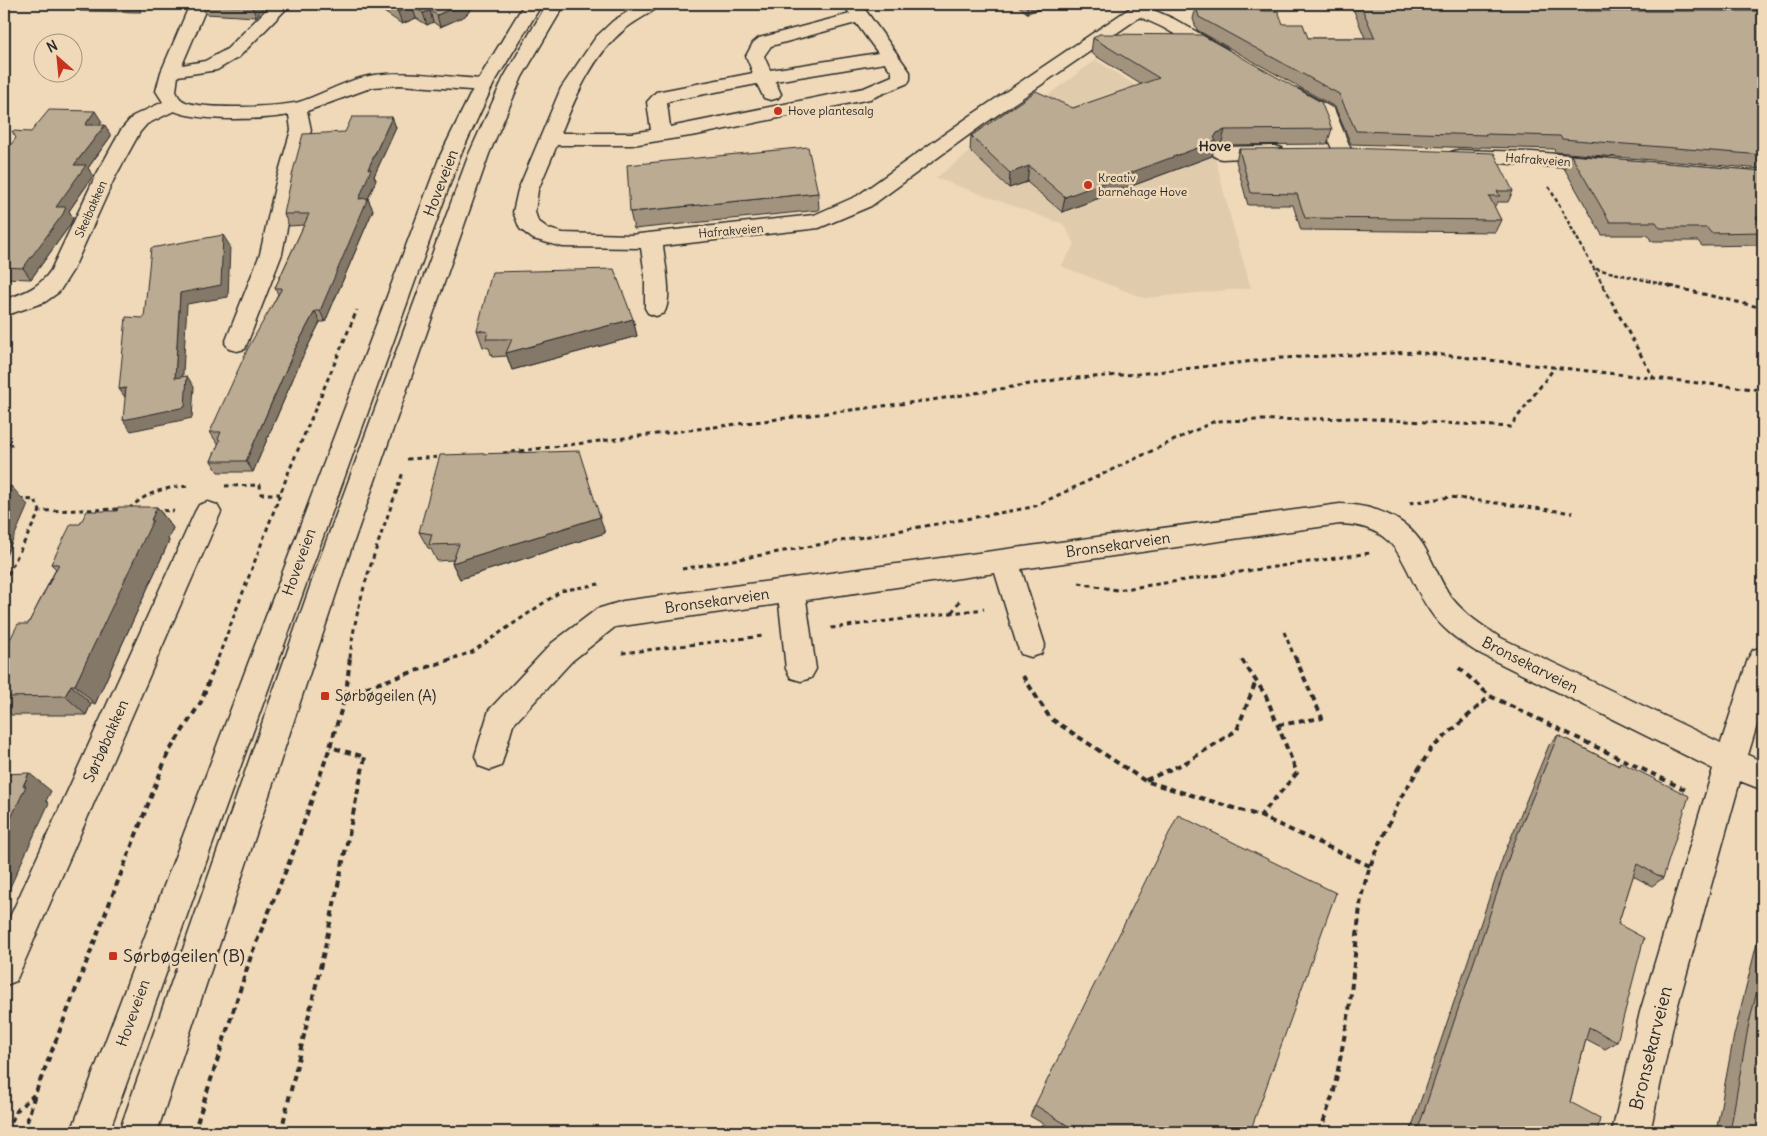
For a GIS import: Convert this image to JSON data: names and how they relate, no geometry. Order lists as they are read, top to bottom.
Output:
{
  "streets": {
    "street": [
      "Hafrakveien",
      "Hoveveien",
      "Skeibakken",
      "Bronsekarveien",
      "Sørbøbakken"
    ]
  },
  "districts": ["Hove"],
  "places": {
    "other": ["Hove plantesalg", "Kreativ barnehage Hove"],
    "transit": ["Sørbøgeilen (A)", "Sørbøgeilen (B)"]
  },
  "north": "top left"
}
